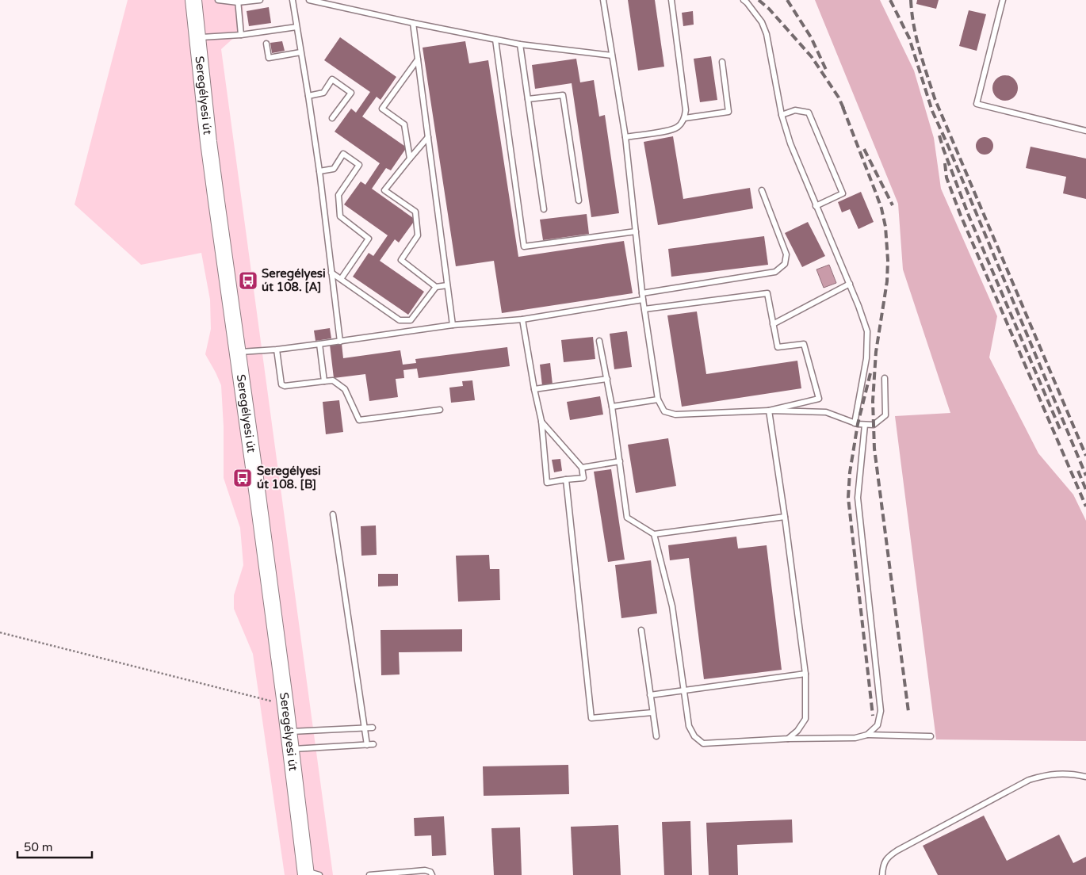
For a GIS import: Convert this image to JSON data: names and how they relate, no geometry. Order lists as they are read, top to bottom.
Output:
{
  "streets": {
    "main road": ["Seregélyesi út"]
  },
  "places": {
    "bus stop": ["Seregélyesi út 108. [A]", "Seregélyesi út 108. [B]"]
  },
  "scale_bar": "50 m"
}
